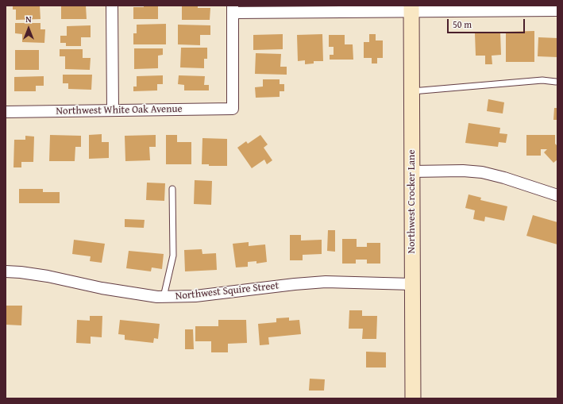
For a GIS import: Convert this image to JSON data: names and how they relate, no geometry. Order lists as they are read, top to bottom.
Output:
{
  "streets": {
    "street": ["Northwest White Oak Avenue", "Northwest Crocker Lane", "Northwest Squire Street"]
  },
  "crossings": [
    ["Northwest Crocker Lane", "Northwest Squire Street"]
  ],
  "scale_bar": "50 m",
  "north": "top"
}
